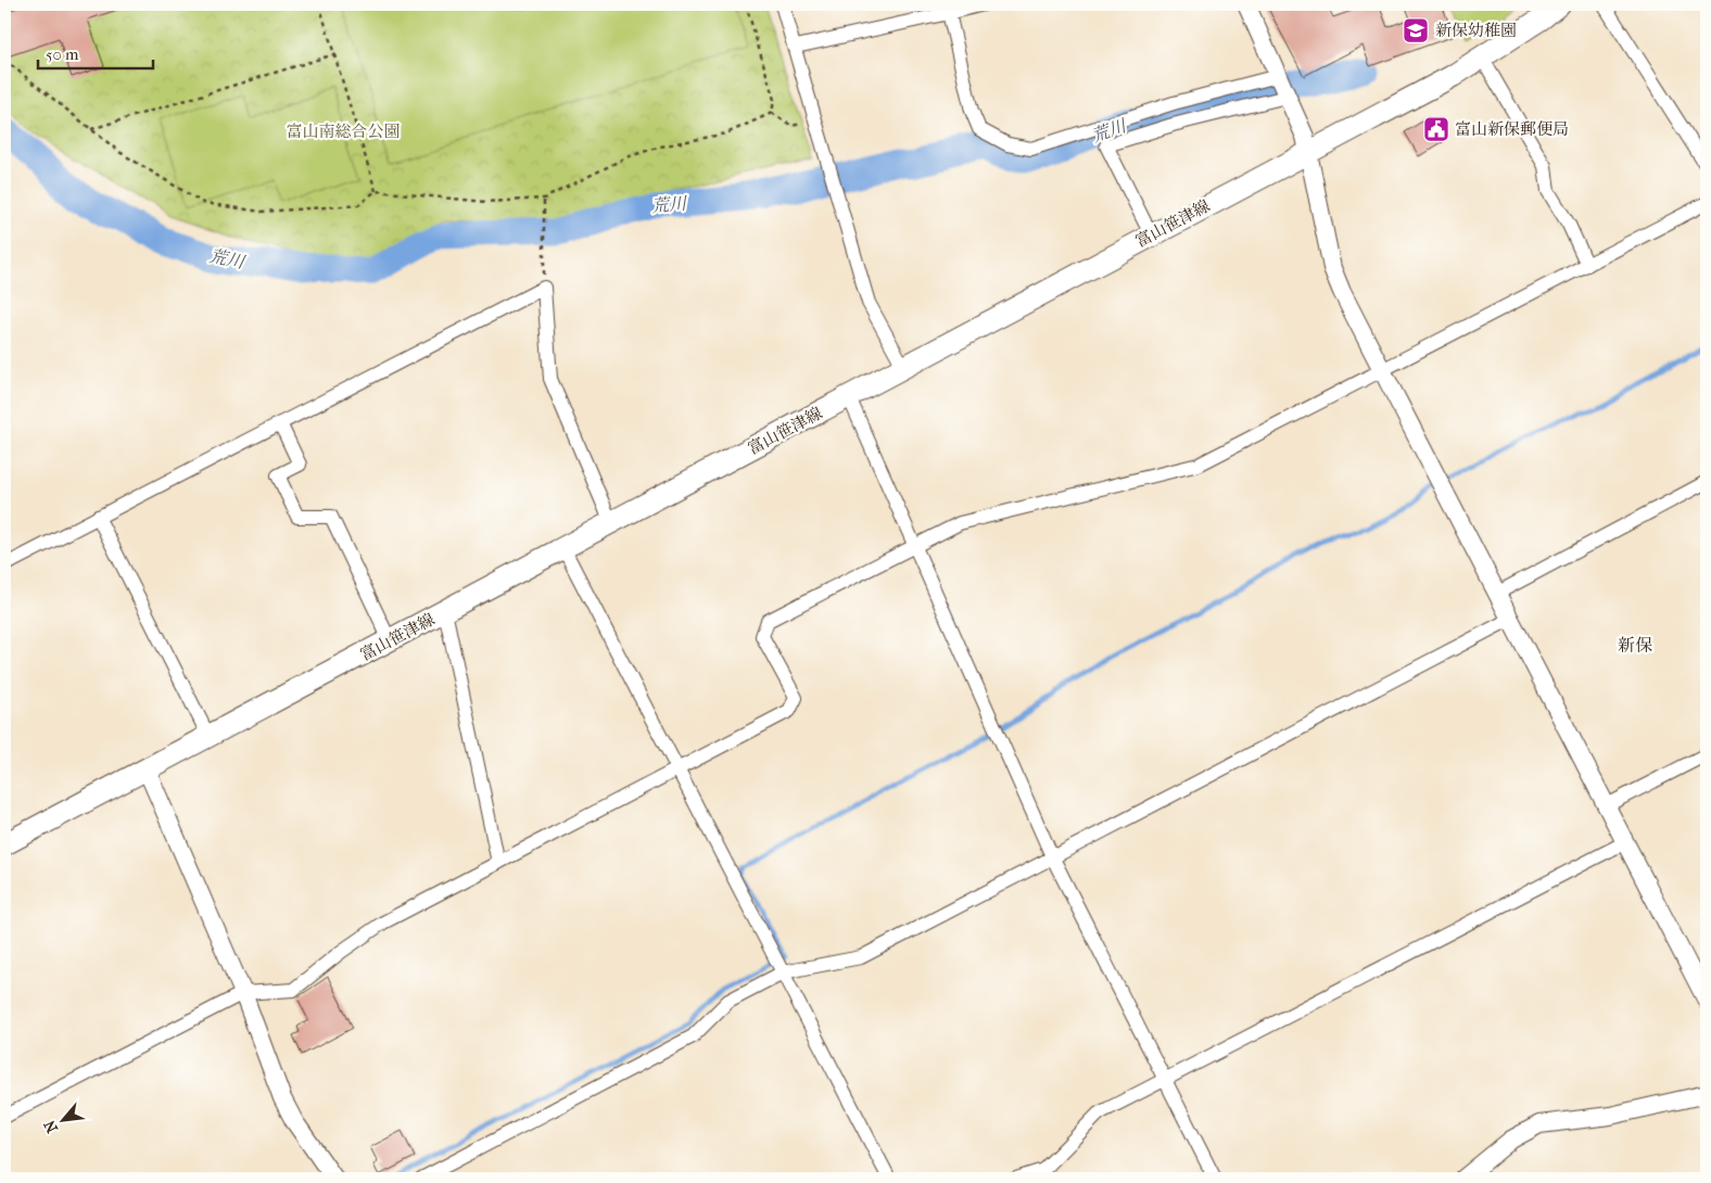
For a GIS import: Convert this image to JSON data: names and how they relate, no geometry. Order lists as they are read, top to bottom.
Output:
{
  "streets": {
    "main road": ["富山笹津線"]
  },
  "districts": ["新保"],
  "water": ["荒川"],
  "parks": ["富山南総合公園"],
  "places": {
    "school or university": ["新保幼稚園"],
    "public building": ["富山新保郵便局"]
  },
  "scale_bar": "50 m",
  "north": "bottom left"
}
